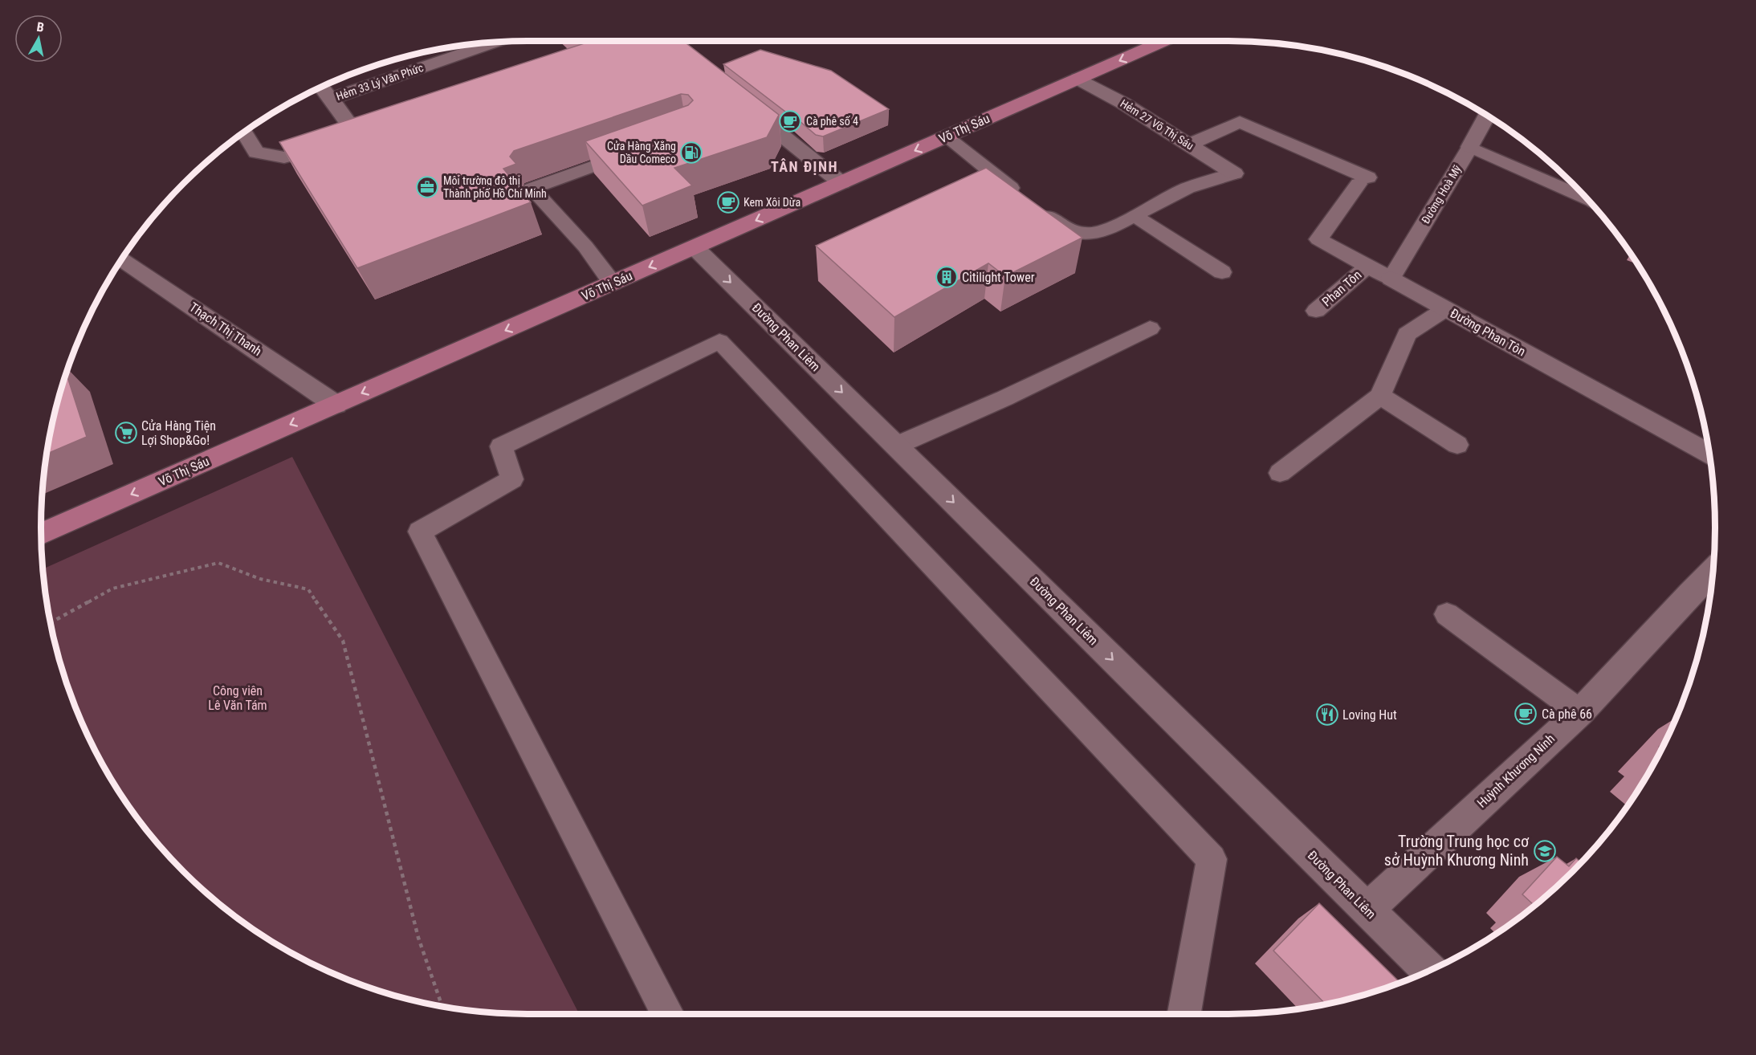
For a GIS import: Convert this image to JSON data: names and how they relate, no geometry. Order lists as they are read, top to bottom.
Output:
{
  "streets": {
    "main road": ["Võ Thị Sáu"],
    "street": [
      "Hẻm 33 Lý Văn Phức",
      "Hẻm 27 Võ Thị Sáu",
      "Đường Hoà Mỹ",
      "Thạch Thị Thanh",
      "Đường Phan Tôn",
      "Đường Phan Liêm",
      "Huỳnh Khương Ninh"
    ],
    "lane": ["Phan Tôn"]
  },
  "crossings": [
    ["Hẻm 27 Võ Thị Sáu", "Võ Thị Sáu"],
    ["Võ Thị Sáu", "Thạch Thị Thanh"],
    ["Võ Thị Sáu", "Đường Phan Liêm"],
    ["Đường Hoà Mỹ", "Đường Phan Tôn"],
    ["Phan Tôn", "Đường Phan Tôn"],
    ["Đường Phan Liêm", "Huỳnh Khương Ninh"]
  ],
  "one_way": ["Võ Thị Sáu", "Đường Phan Liêm"],
  "districts": ["TÂN ĐỊNH"],
  "parks": ["Công viên Lê Văn Tám"],
  "places": {
    "cafe": ["Cà phê số 4", "Kem Xôi Dừa", "Cà phê 66"],
    "fuel station": ["Cửa Hàng Xăng Dầu Comeco"],
    "office": ["Môi trường đô thị Thành phố Hồ Chí Minh"],
    "building": ["Citilight Tower"],
    "supermarket": ["Cửa Hàng Tiện Lợi Shop&Go!"],
    "restaurant": ["Loving Hut"],
    "school or university": ["Trường Trung học cơ sở Huỳnh Khương Ninh"]
  },
  "north": "top"
}
